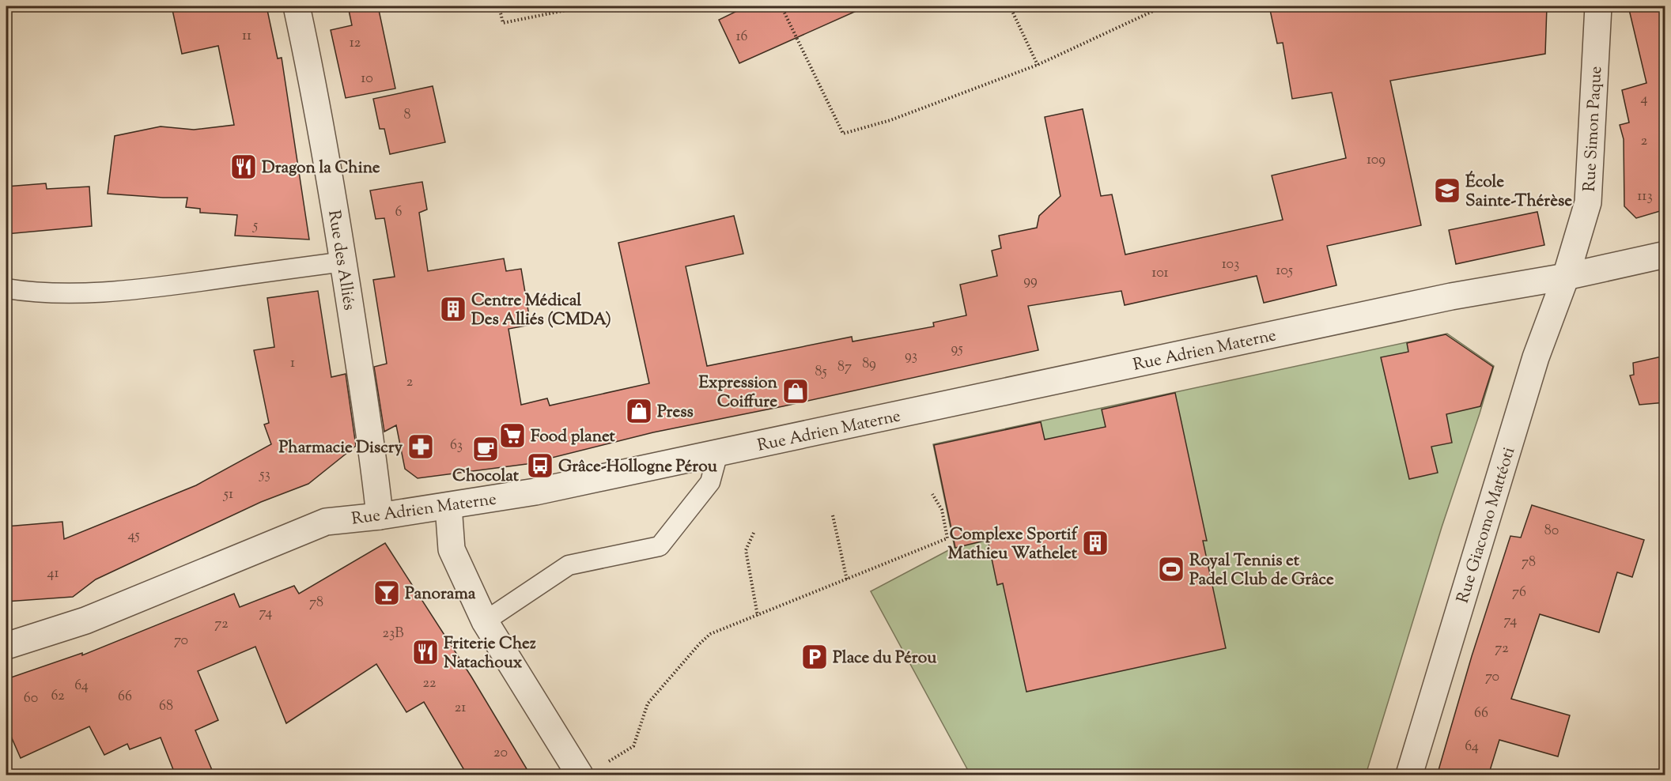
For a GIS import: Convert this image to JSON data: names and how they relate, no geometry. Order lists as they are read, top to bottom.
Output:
{
  "streets": {
    "street": [
      "Rue Simon Paque",
      "Rue des Alliés",
      "Rue Adrien Materne",
      "Rue Giacomo Mattéoti"
    ]
  },
  "crossings": [
    ["Rue Simon Paque", "Rue Adrien Materne"],
    ["Rue Simon Paque", "Rue Giacomo Mattéoti"],
    ["Rue des Alliés", "Rue Adrien Materne"],
    ["Rue Adrien Materne", "Rue Giacomo Mattéoti"]
  ],
  "places": {
    "restaurant": ["Dragon la Chine", "Friterie Chez Natachoux"],
    "school or university": ["École Sainte-Thérèse"],
    "building": ["Centre Médical Des Alliés (CMDA)", "Complexe Sportif Mathieu Wathelet"],
    "shop": ["Expression Coiffure", "Press"],
    "supermarket": ["Food planet"],
    "pharmacy": ["Pharmacie Discry"],
    "cafe": ["Chocolat"],
    "bus stop": ["Grâce-Hollogne Pérou"],
    "sports": ["Royal Tennis et Padel Club de Grâce"],
    "bar": ["Panorama"],
    "parking": ["Place du Pérou"]
  },
  "house_numbers": [
    "11",
    "16",
    "12",
    "10",
    "4",
    "8",
    "2",
    "109",
    "113",
    "6",
    "5",
    "103",
    "105",
    "101",
    "99",
    "95",
    "93",
    "1",
    "89",
    "87",
    "85",
    "2",
    "63",
    "53",
    "51",
    "80",
    "45",
    "78",
    "41",
    "76",
    "78",
    "74",
    "74",
    "72",
    "23B",
    "70",
    "72",
    "70",
    "22",
    "64",
    "62",
    "66",
    "60",
    "68",
    "21",
    "66",
    "64",
    "20"
  ]
}
